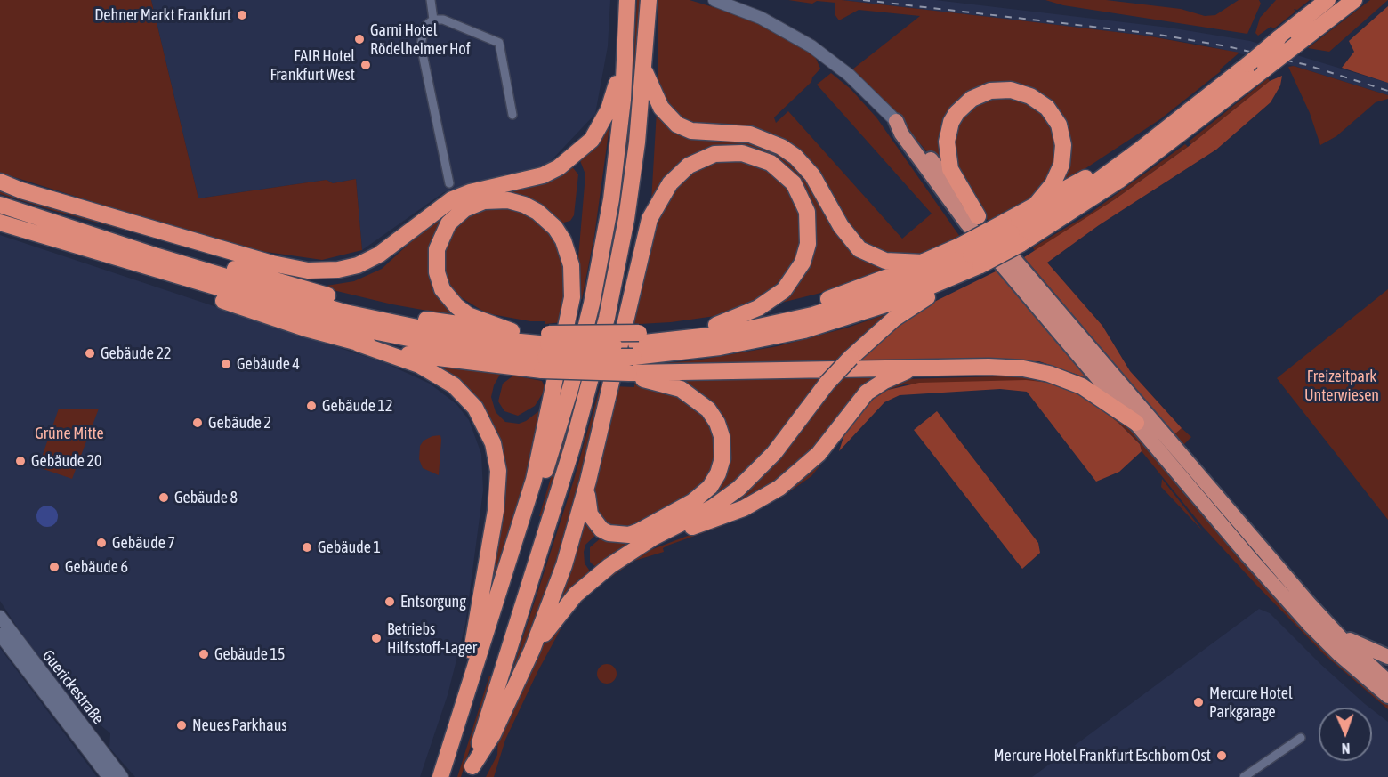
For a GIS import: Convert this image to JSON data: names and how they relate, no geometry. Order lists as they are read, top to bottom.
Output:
{
  "streets": {
    "main road": ["Guerickestraße"]
  },
  "parks": ["Freizeitpark Unterwiesen", "Grüne Mitte"],
  "places": [
    "Dehner Markt Frankfurt",
    "Garni Hotel Rödelheimer Hof",
    "FAIR Hotel Frankfurt West",
    "Gebäude 22",
    "Gebäude 4",
    "Gebäude 12",
    "Gebäude 2",
    "Gebäude 20",
    "Gebäude 8",
    "Gebäude 7",
    "Gebäude 1",
    "Gebäude 6",
    "Entsorgung",
    "Betriebs Hilfsstoff-Lager",
    "Gebäude 15",
    "Mercure Hotel Parkgarage",
    "Neues Parkhaus",
    "Mercure Hotel Frankfurt Eschborn Ost"
  ],
  "north": "bottom"
}
